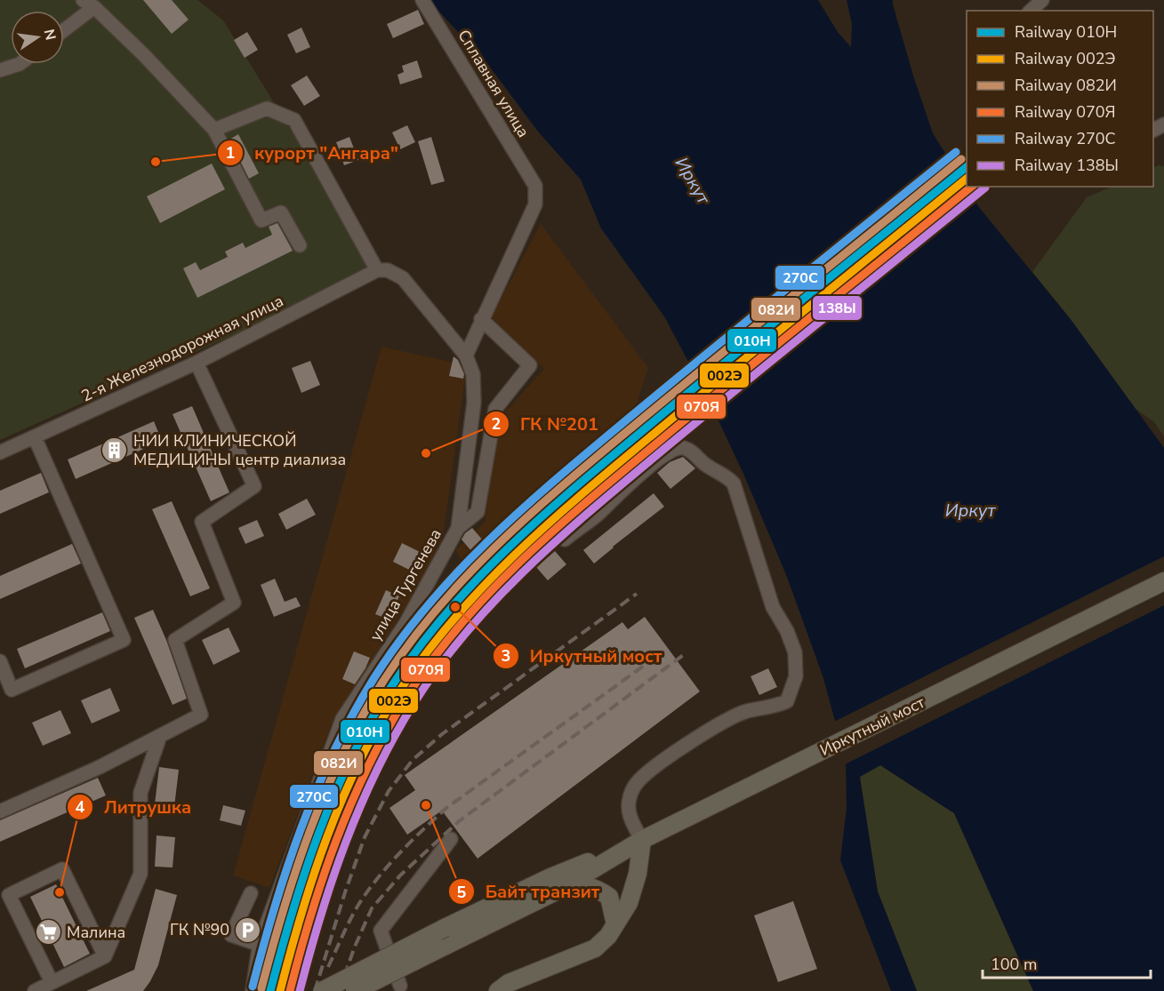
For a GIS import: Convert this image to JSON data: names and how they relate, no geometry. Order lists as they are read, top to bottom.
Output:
{
  "streets": {
    "main road": ["Иркутный мост"],
    "street": ["Сплавная улица", "2-я Железнодорожная улица", "улица Тургенева"]
  },
  "water": ["Иркут"],
  "places": {
    "other": [
      "курорт \"Ангара\"",
      "ГК №201",
      "Иркутный мост",
      "Байт транзит",
      "Литрушка"
    ],
    "building": ["НИИ КЛИНИЧЕСКОЙ МЕДИЦИНЫ центр диализа"],
    "parking": ["ГК №90"],
    "supermarket": ["Малина"]
  },
  "lines": [
    "rail line 270С",
    "rail line 082И",
    "rail line 010Н",
    "rail line 002Э",
    "rail line 070Я",
    "rail line 138Ы"
  ],
  "legend": [
    "Railway 010Н",
    "Railway 002Э",
    "Railway 082И",
    "Railway 070Я",
    "Railway 270С",
    "Railway 138Ы"
  ],
  "scale_bar": "100 m",
  "north": "right"
}
